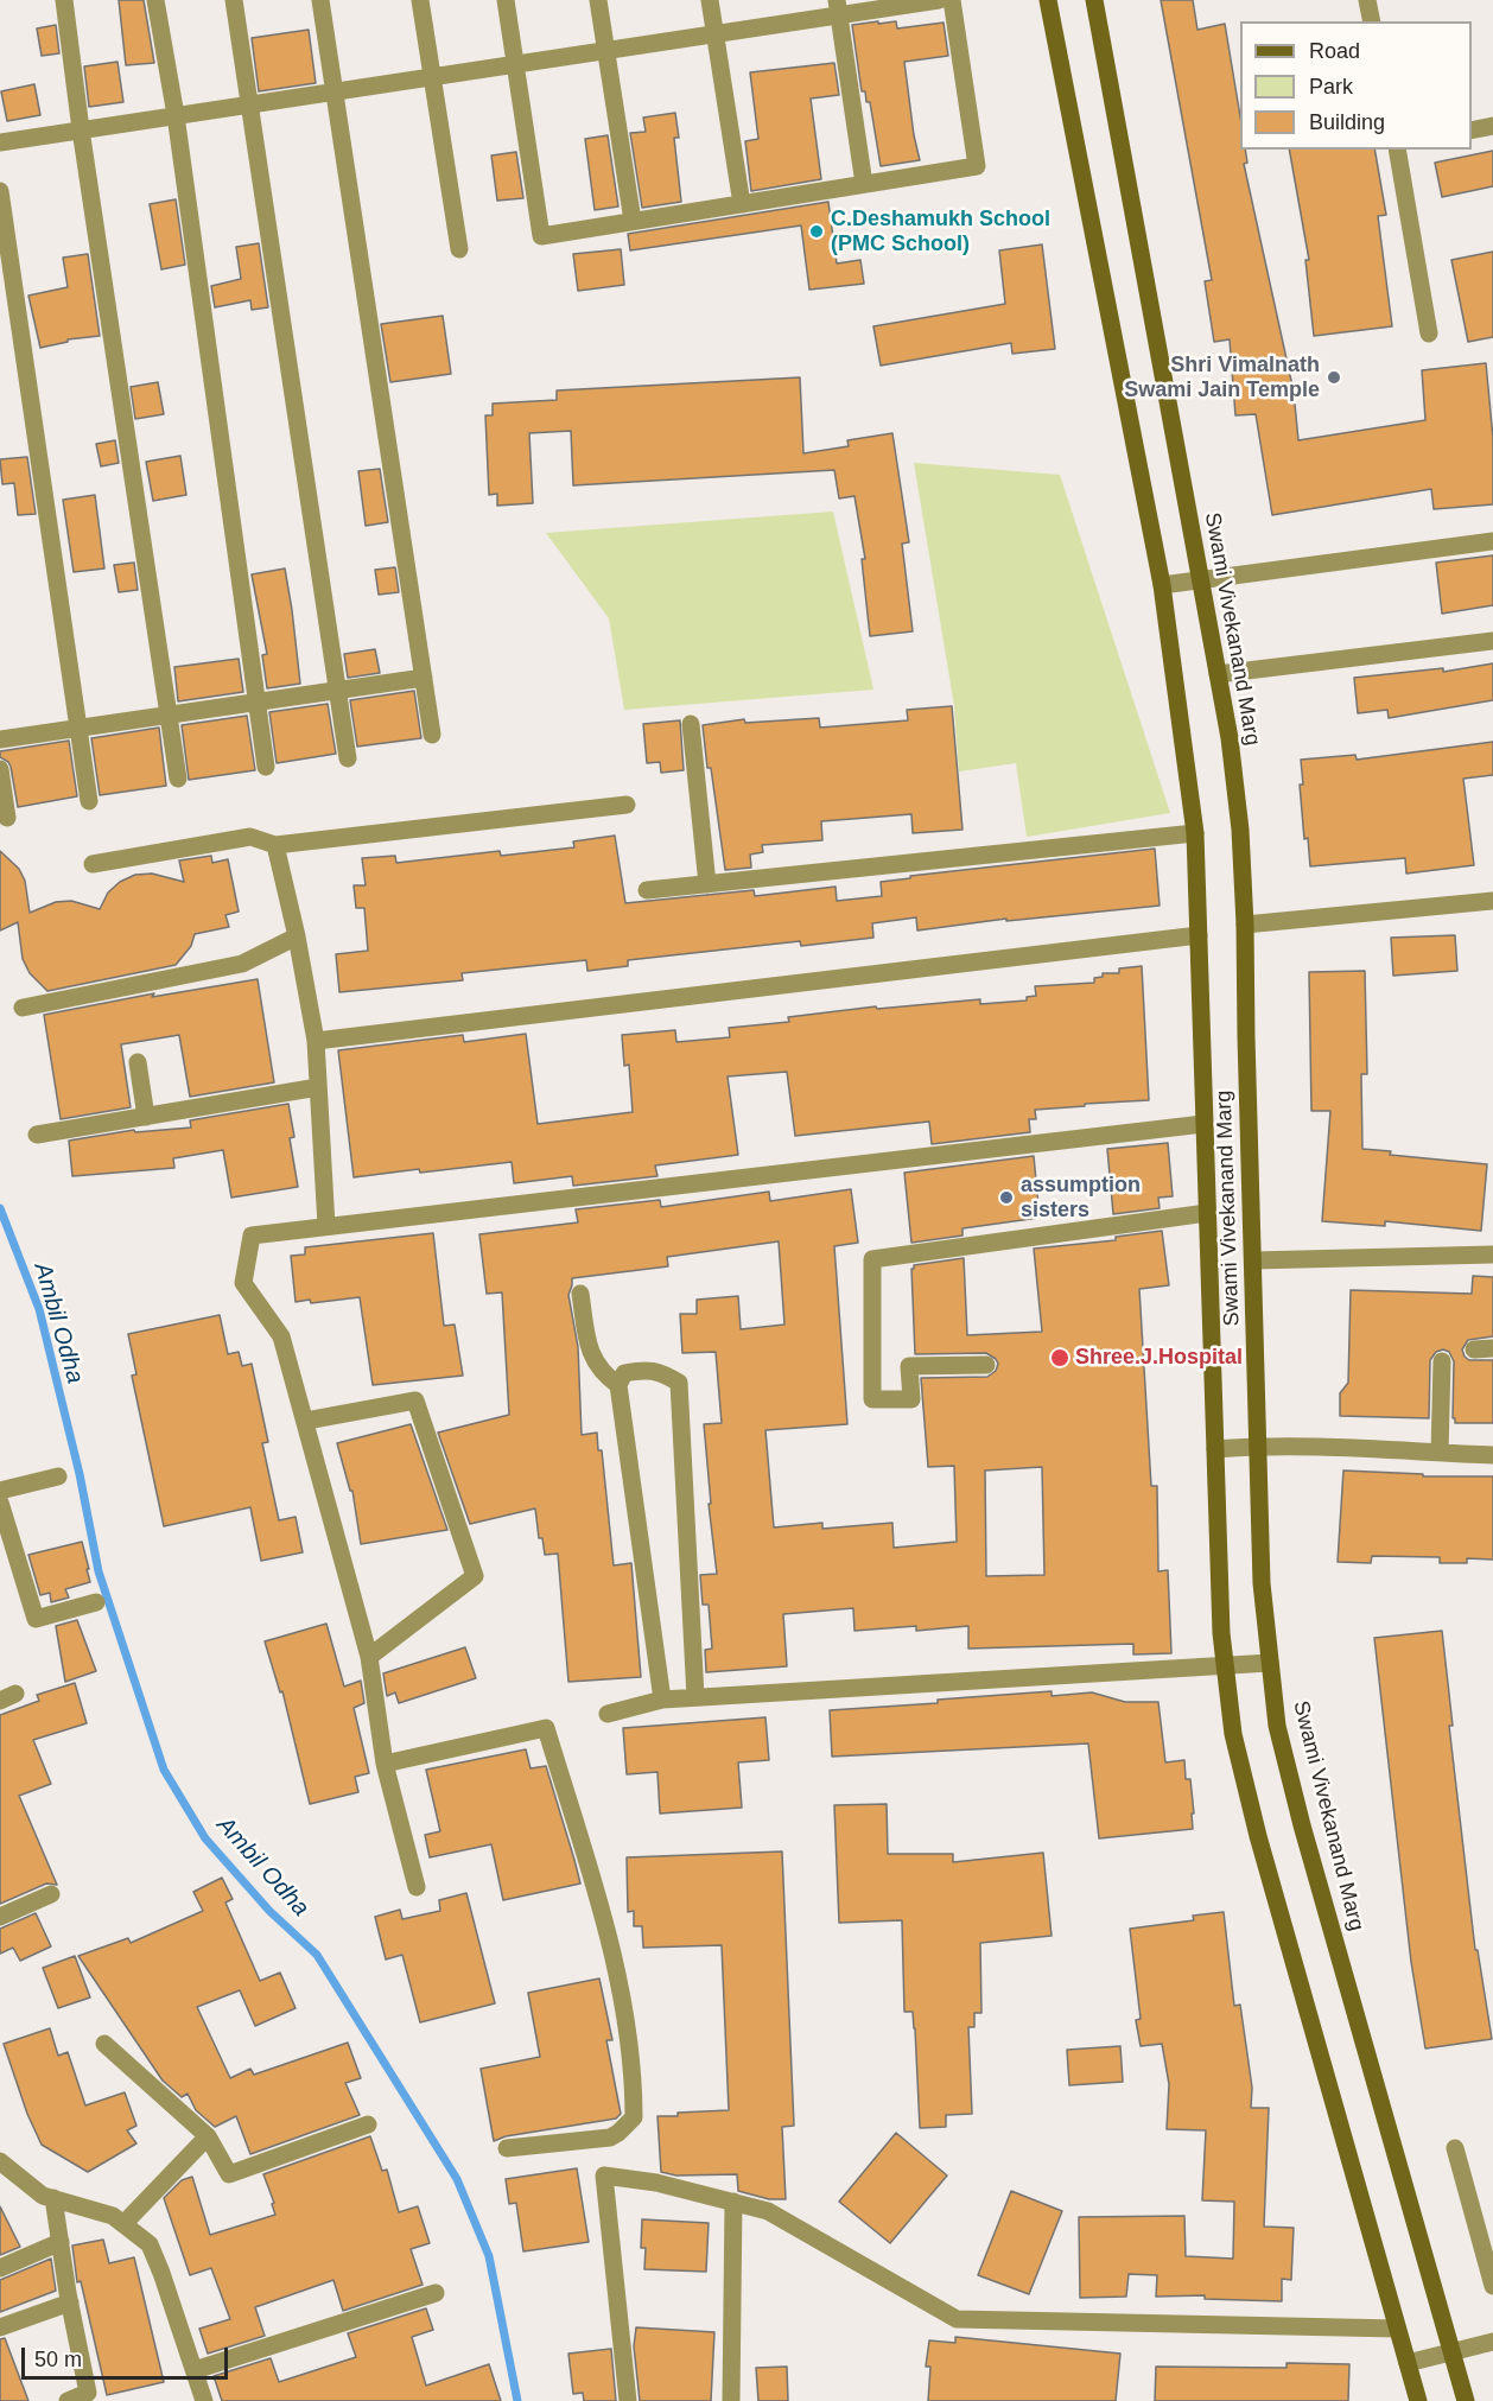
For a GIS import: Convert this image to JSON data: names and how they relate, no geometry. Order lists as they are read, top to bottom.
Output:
{
  "streets": {
    "main road": ["Swami Vivekanand Marg"]
  },
  "water": ["Ambil Odha"],
  "places": [
    "C.Deshamukh School (PMC School)",
    "Shri Vimalnath Swami Jain Temple",
    "assumption sisters",
    "Shree.J.Hospital"
  ],
  "legend": ["Road", "Park", "Building"],
  "scale_bar": "50 m"
}
